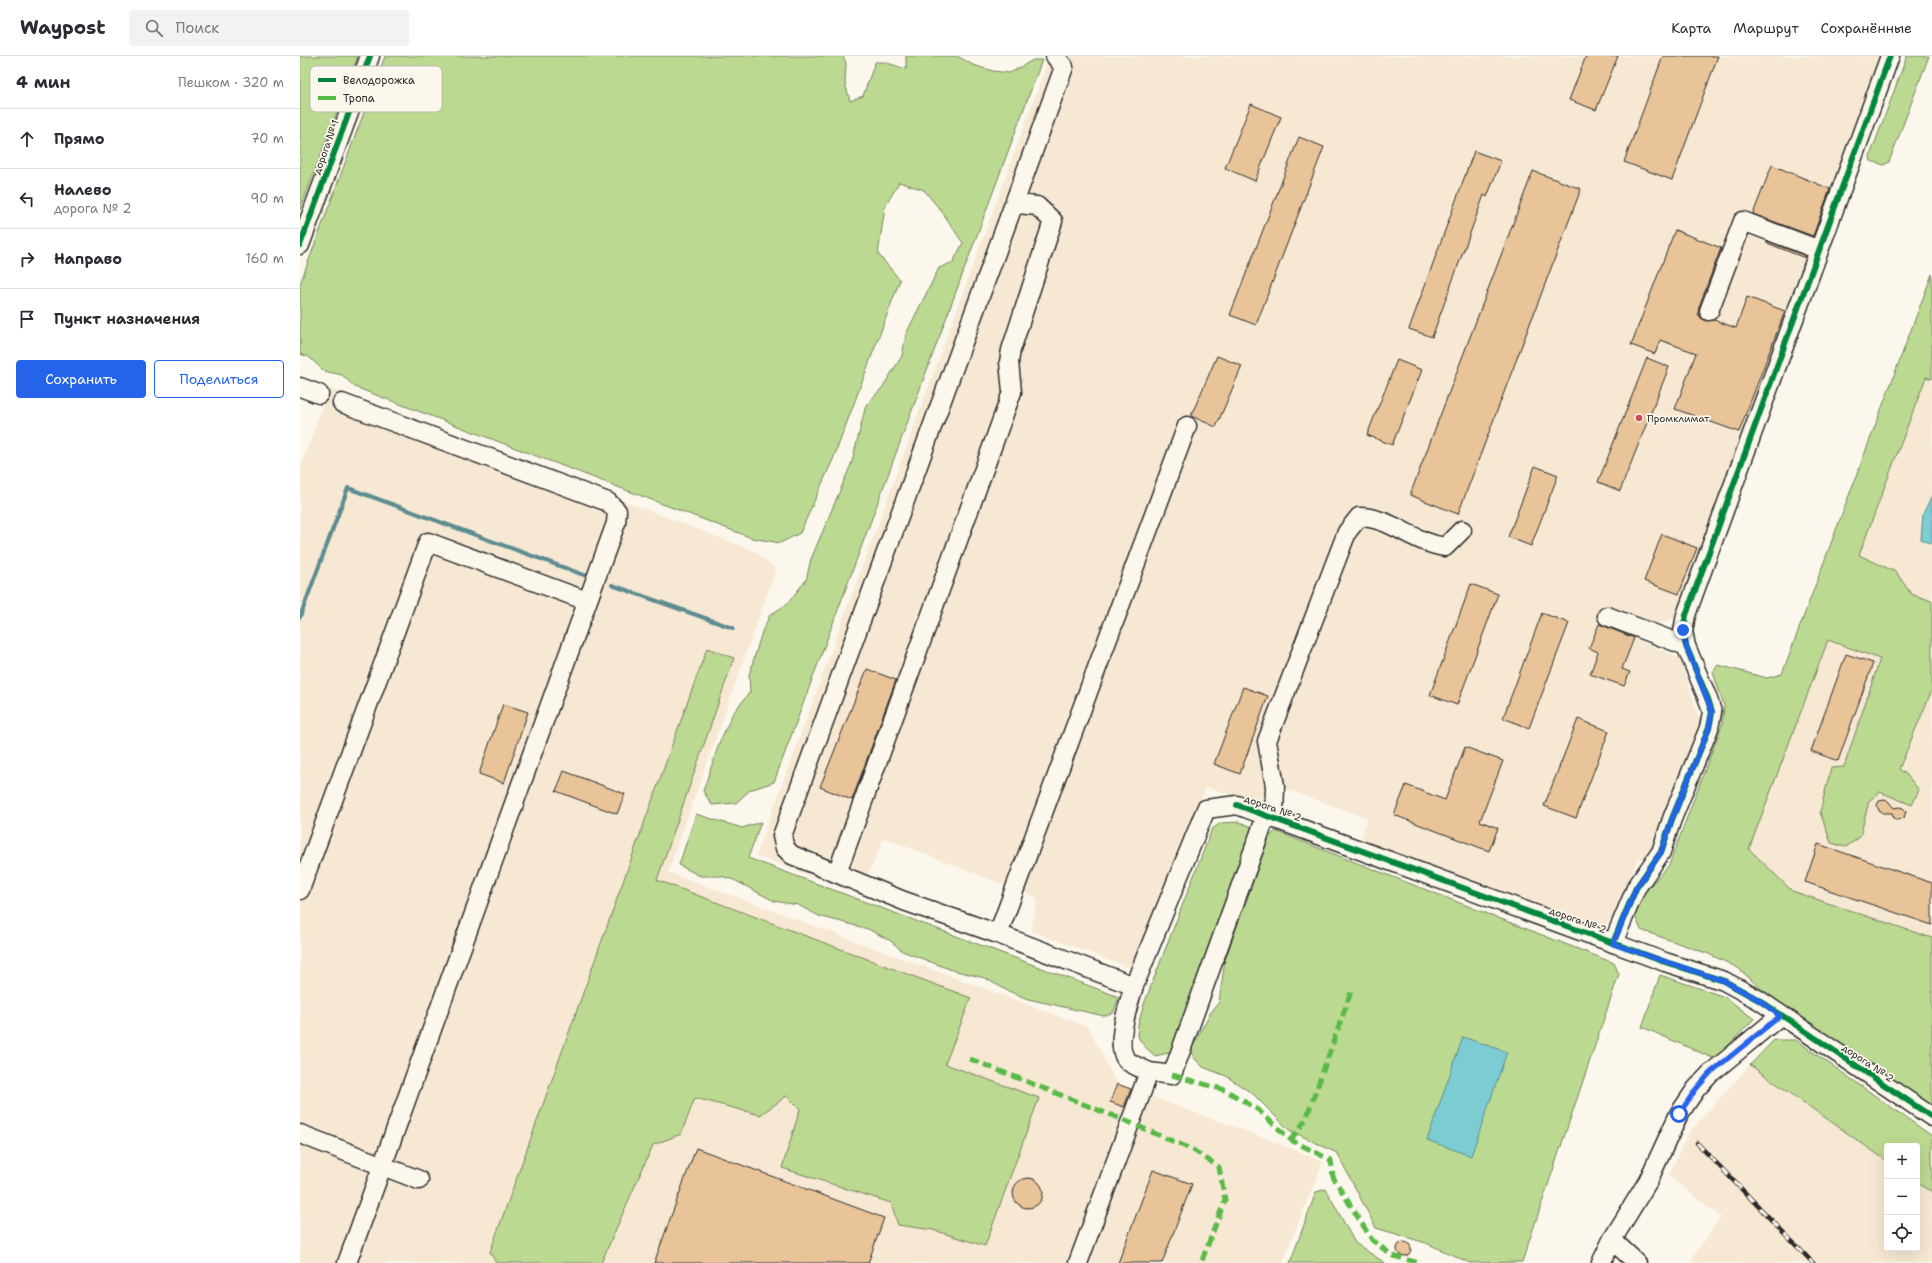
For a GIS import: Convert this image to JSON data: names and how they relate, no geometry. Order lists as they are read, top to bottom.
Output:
{
  "streets": {
    "street": ["дорога № 1", "дорога № 2"]
  },
  "places": ["Промклимат"],
  "legend": ["Велодорожка", "Тропа"],
  "page": {
    "header": "Waypost",
    "search": "Поиск",
    "nav": ["Карта", "Маршрут", "Сохранённые"],
    "heading": ["4 мин", "Пешком · 320 m"],
    "list": [
      ["Прямо", "70 m"],
      ["Налево", "дорога № 2", "90 m"],
      ["Направо", "160 m"],
      "Пункт назначения"
    ],
    "buttons": ["Сохранить", "Поделиться"],
    "map_buttons": ["+", "−"]
  }
}
